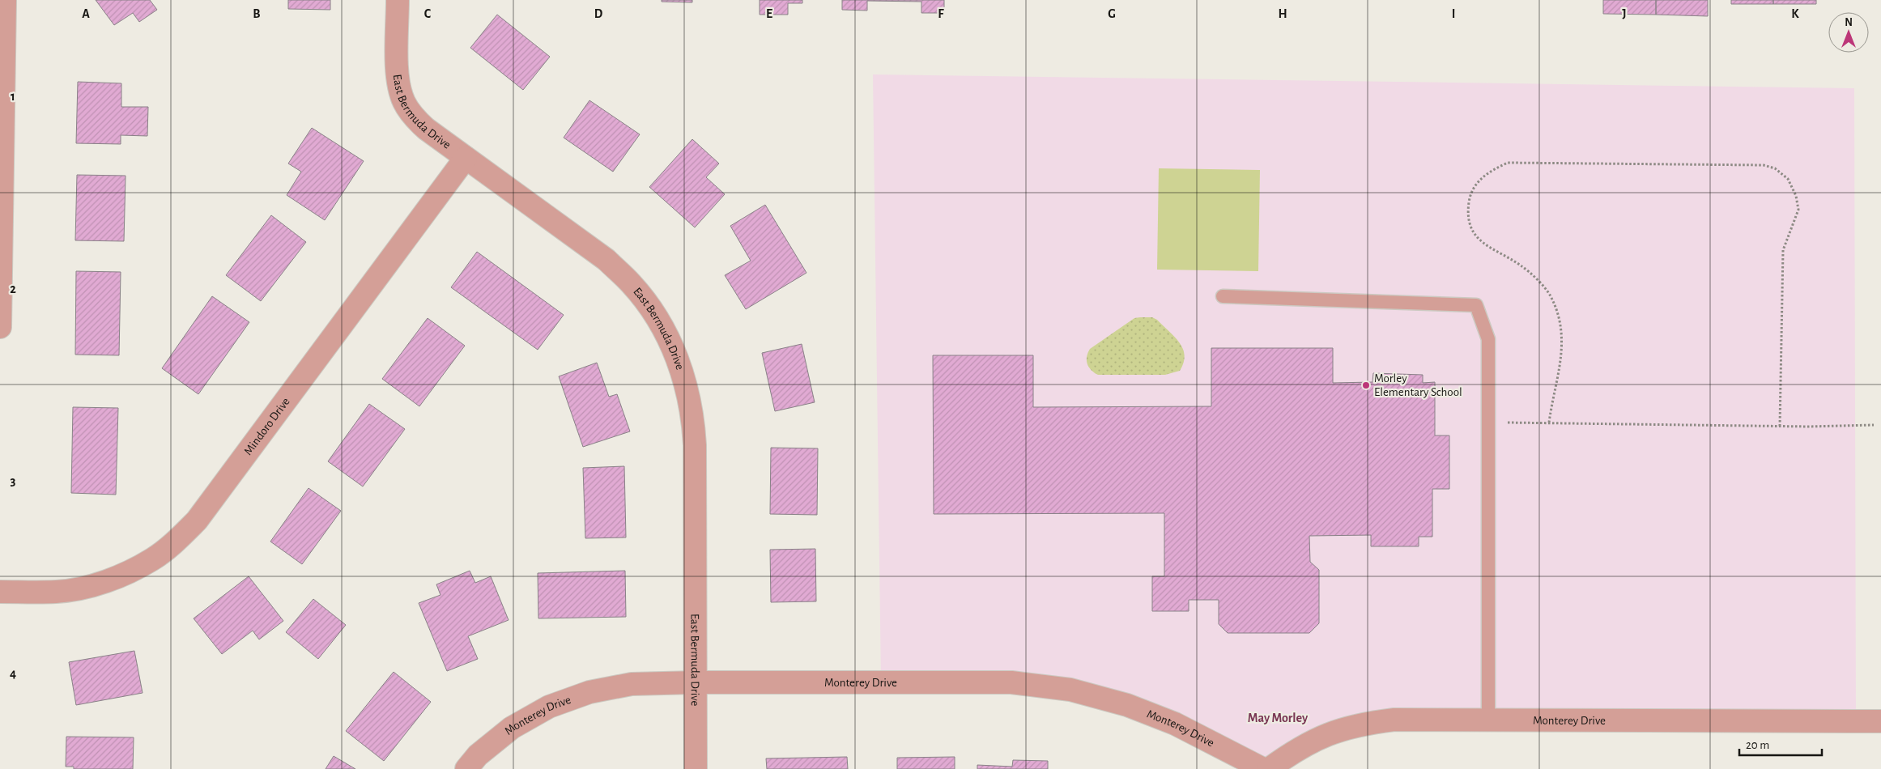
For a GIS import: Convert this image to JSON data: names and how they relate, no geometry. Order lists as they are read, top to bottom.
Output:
{
  "streets": {
    "street": ["East Bermuda Drive", "Mindoro Drive", "Monterey Drive"]
  },
  "crossings": [
    ["East Bermuda Drive", "Mindoro Drive"],
    ["East Bermuda Drive", "Monterey Drive"]
  ],
  "districts": ["May Morley"],
  "places": ["Morley Elementary School"],
  "scale_bar": "20 m",
  "north": "top",
  "grid": {
    "columns": [
      "A",
      "B",
      "C",
      "D",
      "E",
      "F",
      "G",
      "H",
      "I",
      "J",
      "K"
    ],
    "rows": [
      "1",
      "2",
      "3",
      "4"
    ]
  }
}
